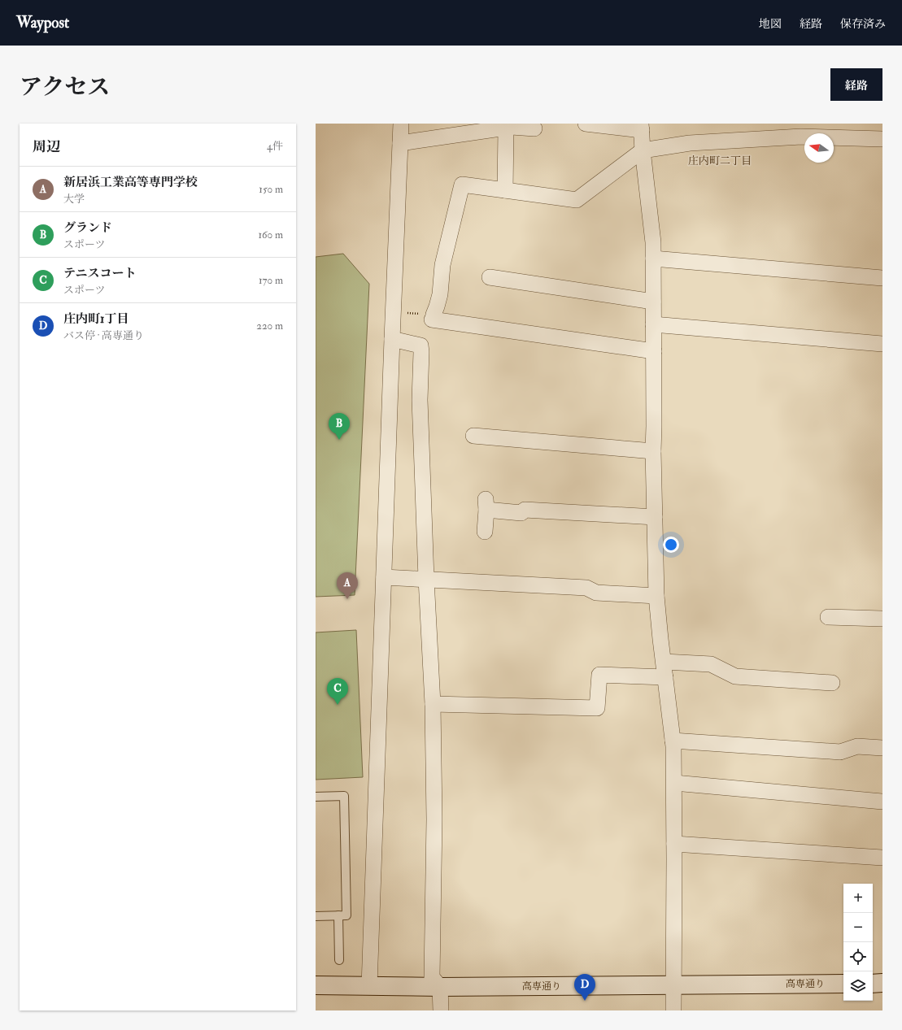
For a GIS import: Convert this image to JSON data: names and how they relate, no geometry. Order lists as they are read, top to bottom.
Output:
{
  "streets": {
    "street": ["高専通り"]
  },
  "districts": ["庄内町二丁目"],
  "north": "left",
  "page": {
    "header": "Waypost",
    "nav": ["地図", "経路", "保存済み"],
    "title": "アクセス",
    "buttons": "経路",
    "heading": ["周辺", "4件"],
    "list": [
      {
        "mark": "A",
        "name": "新居浜工業高等専門学校",
        "note": "大学",
        "value": "150 m"
      },
      {
        "mark": "B",
        "name": "グランド",
        "note": "スポーツ",
        "value": "160 m"
      },
      {
        "mark": "C",
        "name": "テニスコート",
        "note": "スポーツ",
        "value": "170 m"
      },
      {
        "mark": "D",
        "name": "庄内町1丁目",
        "note": "バス停 · 高専通り",
        "value": "220 m"
      }
    ],
    "pins": [
      "B",
      "A",
      "C",
      "D"
    ],
    "map_buttons": ["+", "−"]
  }
}
